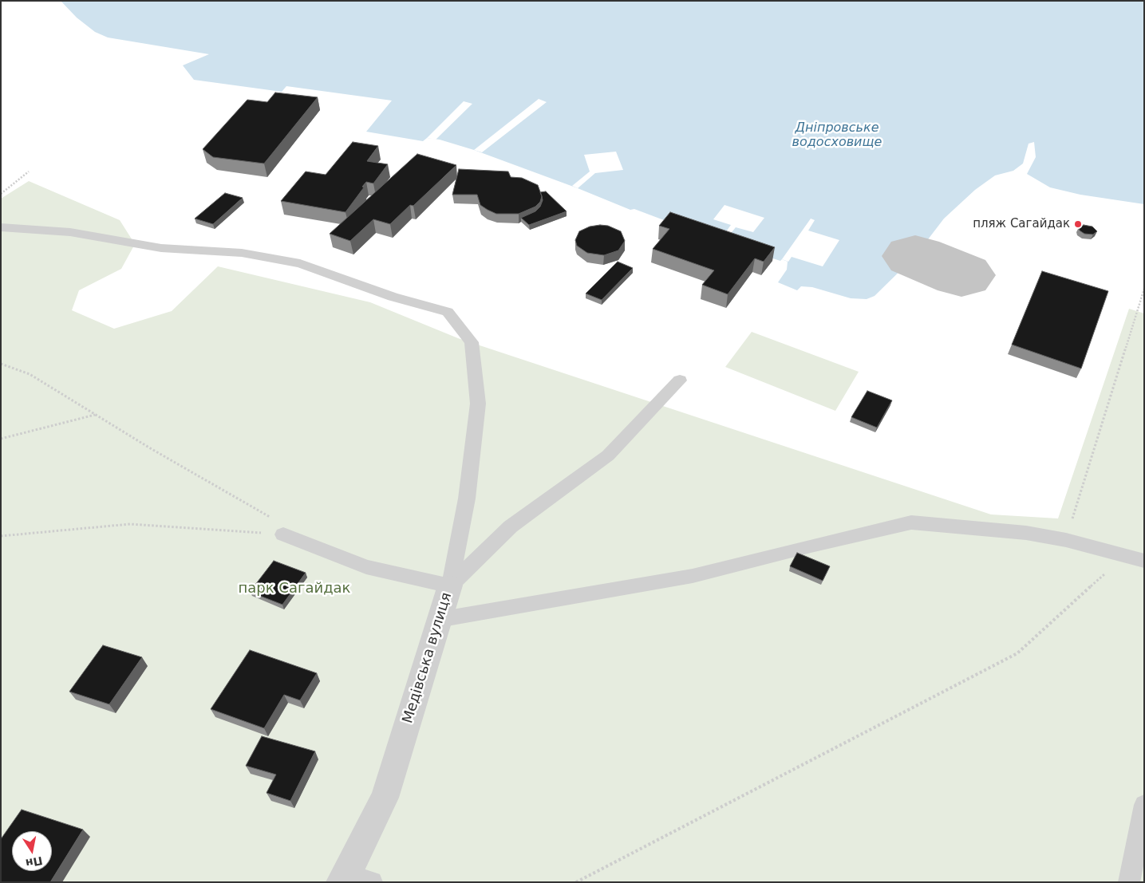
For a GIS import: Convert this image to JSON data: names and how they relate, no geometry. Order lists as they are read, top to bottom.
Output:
{
  "streets": {
    "street": ["Медівська вулиця"]
  },
  "water": ["Дніпровське водосховище"],
  "parks": ["парк Сагайдак"],
  "places": ["пляж Сагайдак"],
  "north": "bottom"
}
